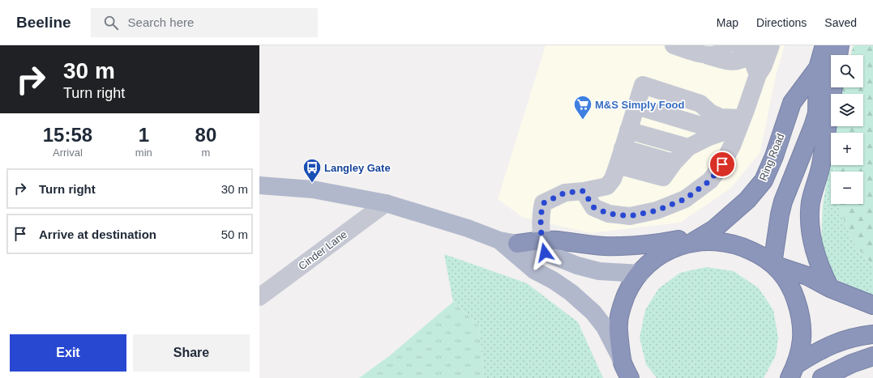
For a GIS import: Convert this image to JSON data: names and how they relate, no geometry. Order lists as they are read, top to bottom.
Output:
{
  "streets": {
    "highway": ["Ring Road"],
    "lane": ["Cinder Lane"]
  },
  "places": {
    "supermarket": ["M&S Simply Food"],
    "bus stop": ["Langley Gate"]
  },
  "page": {
    "header": "Beeline",
    "search": "Search here",
    "nav": ["Map", "Directions", "Saved"],
    "turn": ["30 m", "Turn right"],
    "map_buttons": ["+", "−"],
    "eta": [
      "15:58",
      "Arrival",
      "1",
      "min",
      "80",
      "m"
    ],
    "list": [
      {
        "name": "Turn right",
        "value": "30 m"
      },
      {
        "name": "Arrive at destination",
        "value": "50 m"
      }
    ],
    "buttons": ["Exit", "Share"]
  }
}
